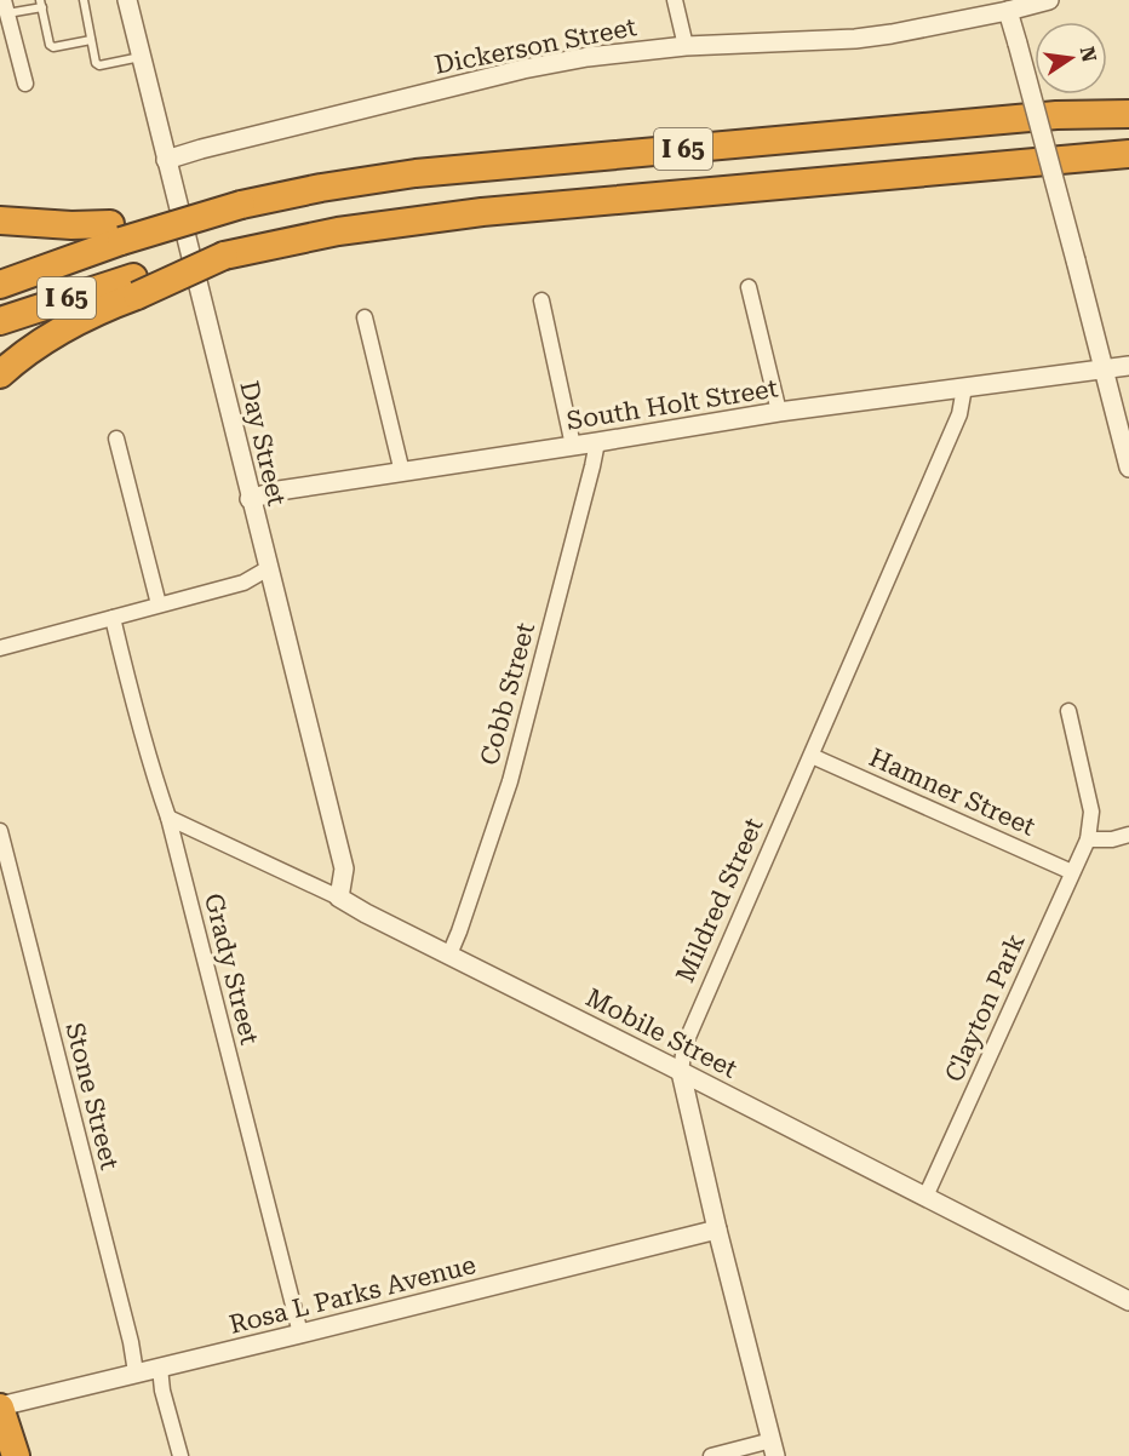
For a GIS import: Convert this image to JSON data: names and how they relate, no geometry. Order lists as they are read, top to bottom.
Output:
{
  "streets": {
    "highway": ["I 65"],
    "street": [
      "Dickerson Street",
      "South Holt Street",
      "Day Street",
      "Cobb Street",
      "Hamner Street",
      "Mildred Street",
      "Grady Street",
      "Clayton Park",
      "Mobile Street",
      "Stone Street",
      "Rosa L Parks Avenue"
    ]
  },
  "crossings": [
    ["Dickerson Street", "Day Street"],
    ["South Holt Street", "Day Street"],
    ["South Holt Street", "Cobb Street"],
    ["South Holt Street", "Mildred Street"],
    ["Day Street", "Mobile Street"],
    ["Cobb Street", "Mobile Street"],
    ["Hamner Street", "Mildred Street"],
    ["Hamner Street", "Clayton Park"],
    ["Mildred Street", "Mobile Street"],
    ["Mildred Street", "Rosa L Parks Avenue"],
    ["Grady Street", "Mobile Street"],
    ["Grady Street", "Rosa L Parks Avenue"],
    ["Clayton Park", "Mobile Street"],
    ["Stone Street", "Rosa L Parks Avenue"]
  ],
  "north": "right"
}
